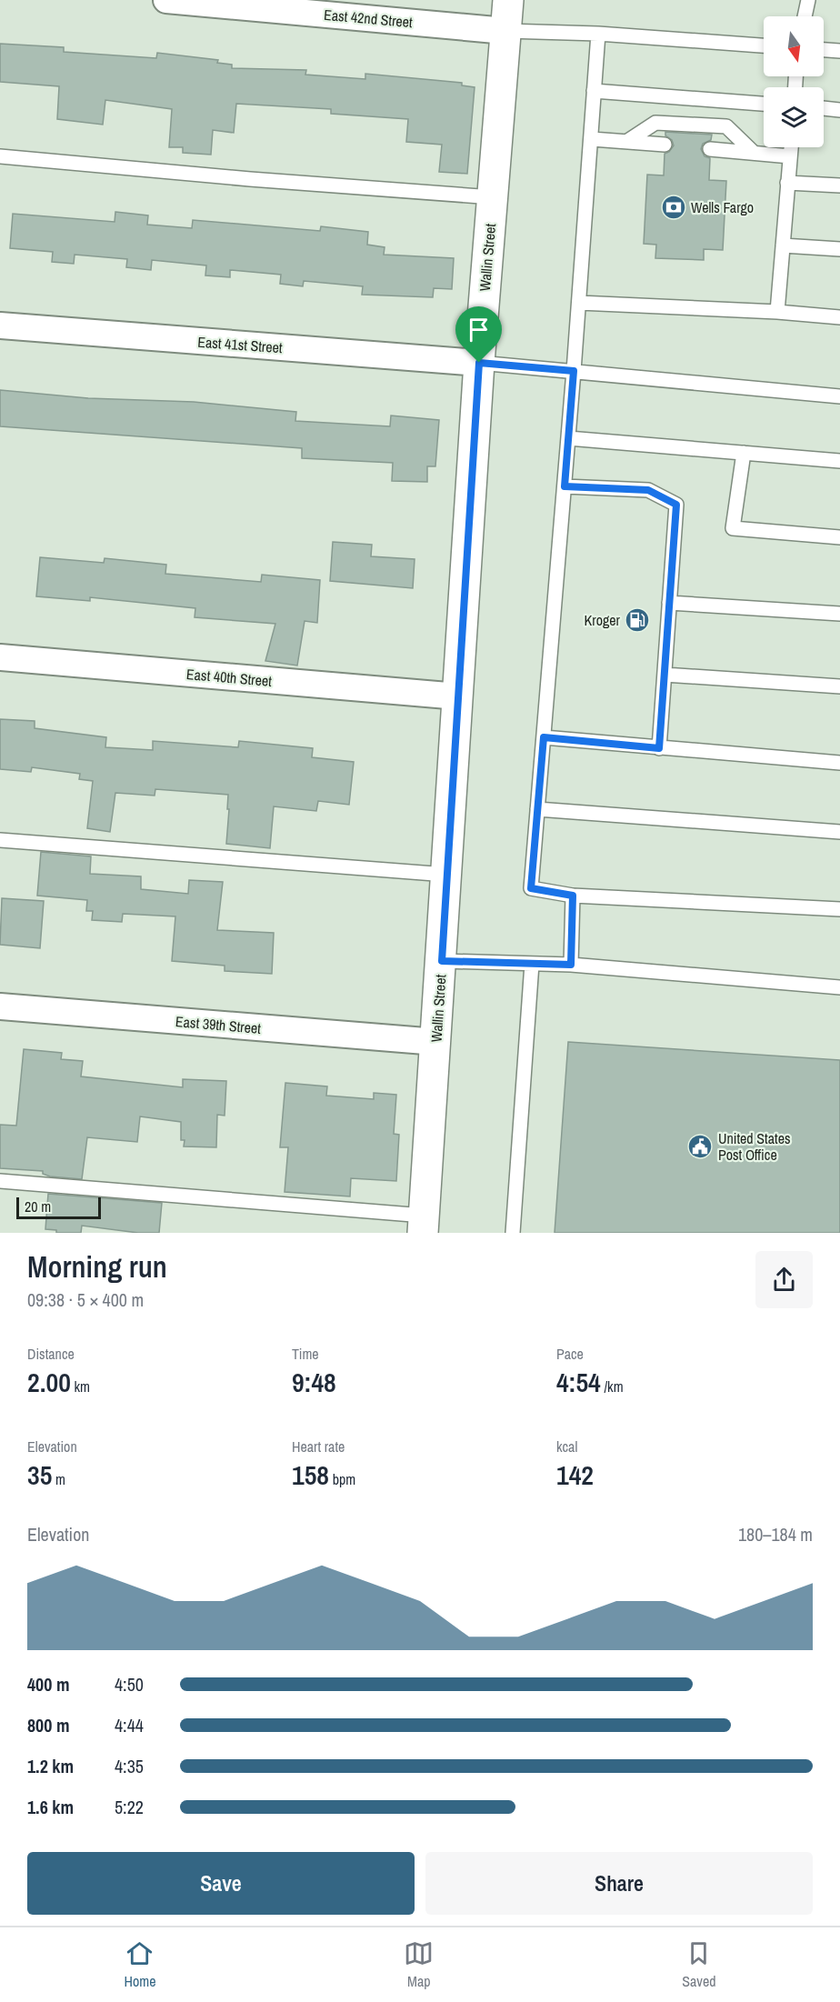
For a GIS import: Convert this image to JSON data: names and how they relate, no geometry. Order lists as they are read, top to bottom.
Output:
{
  "streets": {
    "main road": ["Wallin Street"],
    "street": [
      "East 42nd Street",
      "East 41st Street",
      "East 40th Street",
      "East 39th Street"
    ]
  },
  "crossings": [
    ["East 42nd Street", "Wallin Street"],
    ["Wallin Street", "East 41st Street"],
    ["Wallin Street", "East 40th Street"],
    ["Wallin Street", "East 39th Street"]
  ],
  "places": {
    "bank": ["Wells Fargo"],
    "fuel station": ["Kroger"],
    "public building": ["United States Post Office"]
  },
  "scale_bar": "20 m",
  "north": "bottom",
  "page": {
    "scale": "20 m",
    "heading": ["Morning run", "09:38 · 5 × 400 m"],
    "stats": [
      ["Distance", "2.00 km"],
      ["Time", "9:48"],
      ["Pace", "4:54 /km"],
      ["Elevation", "35 m"],
      ["Heart rate", "158 bpm"],
      ["kcal", "142"]
    ],
    "chart": ["Elevation", "180–184 m"],
    "list": [
      {
        "name": "400 m",
        "note": "4:50"
      },
      {
        "name": "800 m",
        "note": "4:44"
      },
      {
        "name": "1.2 km",
        "note": "4:35"
      },
      {
        "name": "1.6 km",
        "note": "5:22"
      }
    ],
    "buttons": ["Save", "Share"],
    "tabs": ["Home", "Map", "Saved"]
  }
}
